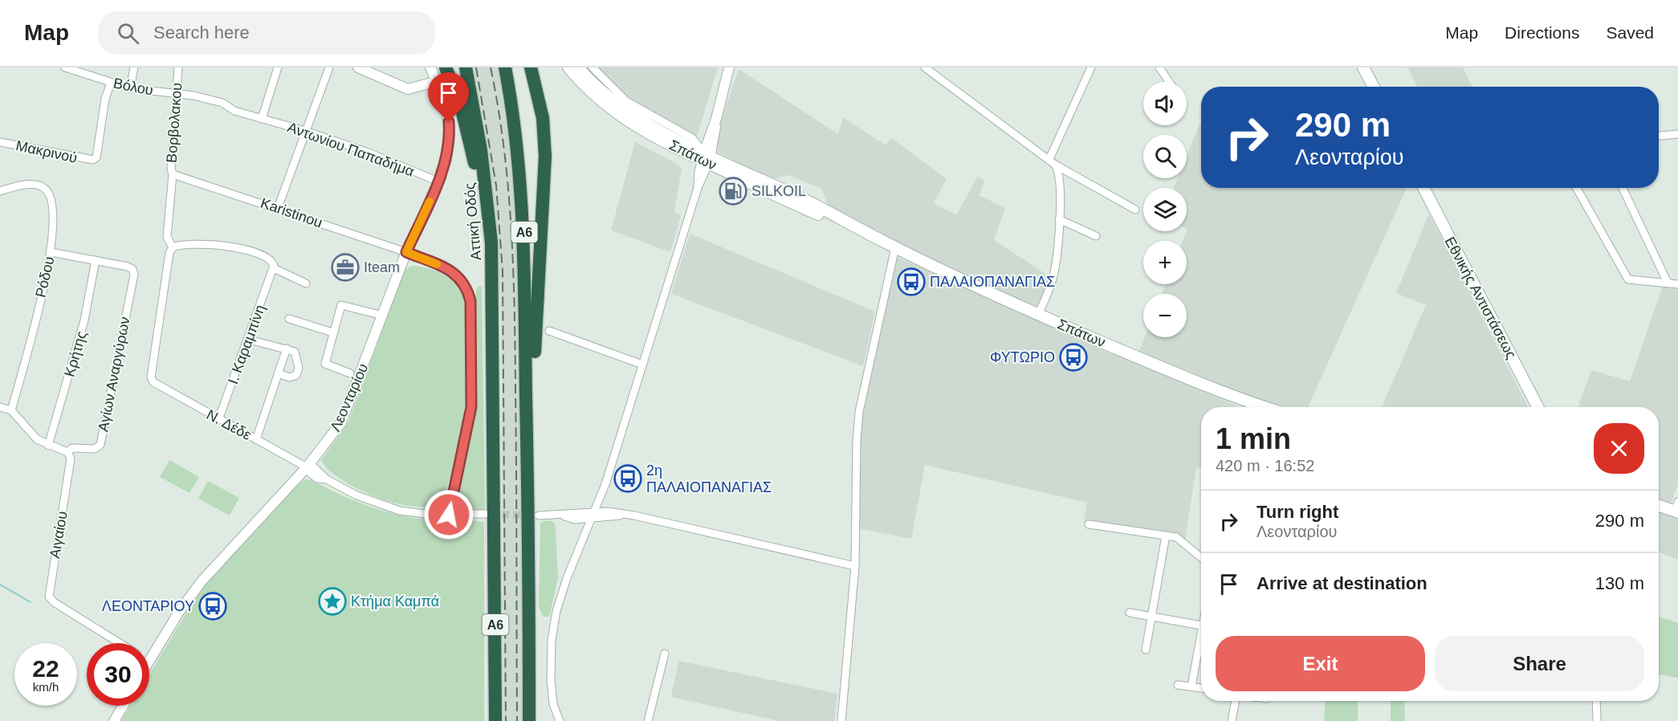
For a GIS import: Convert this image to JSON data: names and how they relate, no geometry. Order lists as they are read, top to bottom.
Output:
{
  "streets": {
    "highway": ["Αττική Οδός", "Α6"],
    "main road": ["Σπάτων", "Εθνικής Αντιστάσεως"],
    "street": [
      "Βόλου",
      "Βορβολακου",
      "Αντωνίου Παπαδήμα",
      "Μακρινού",
      "Karistinou",
      "Ρόδου",
      "Ι. Καραμπίνη",
      "Κρήτης",
      "Αγίων Αναργύρων",
      "Λεονταρίου",
      "Ν. Δέδε",
      "Αιγαίου"
    ]
  },
  "crossings": [
    ["Βόλου", "Βορβολακου"],
    ["Βόλου", "Αντωνίου Παπαδήμα"],
    ["Βόλου", "Μακρινού"],
    ["Βορβολακου", "Karistinou"],
    ["Βορβολακου", "Ν. Δέδε"],
    ["Αντωνίου Παπαδήμα", "Λεονταρίου"],
    ["Karistinou", "Λεονταρίου"],
    ["Karistinou", "Ν. Δέδε"],
    ["Ι. Καραμπίνη", "Ν. Δέδε"],
    ["Κρήτης", "Αγίων Αναργύρων"],
    ["Αγίων Αναργύρων", "Αιγαίου"],
    ["Λεονταρίου", "Ν. Δέδε"]
  ],
  "places": {
    "fuel station": ["SILKOIL"],
    "office": ["Iteam"],
    "bus stop": [
      "ΠΑΛΑΙΟΠΑΝΑΓΙΑΣ",
      "ΦΥΤΩΡΙΟ",
      "2η ΠΑΛΑΙΟΠΑΝΑΓΙΑΣ",
      "ΛΕΟΝΤΑΡΙΟΥ"
    ],
    "place": ["Kτήμα Καμπά"]
  },
  "page": {
    "header": "Map",
    "search": "Search here",
    "nav": ["Map", "Directions", "Saved"],
    "map_buttons": ["+", "−"],
    "turn": ["290 m", "Λεονταρίου"],
    "heading": ["1 min", "420 m · 16:52"],
    "list": [
      {
        "name": "Turn right",
        "note": "Λεονταρίου",
        "value": "290 m"
      },
      {
        "name": "Arrive at destination",
        "value": "130 m"
      }
    ],
    "buttons": ["Exit", "Share"],
    "speed": "22 km/h",
    "limit": "30"
  }
}
